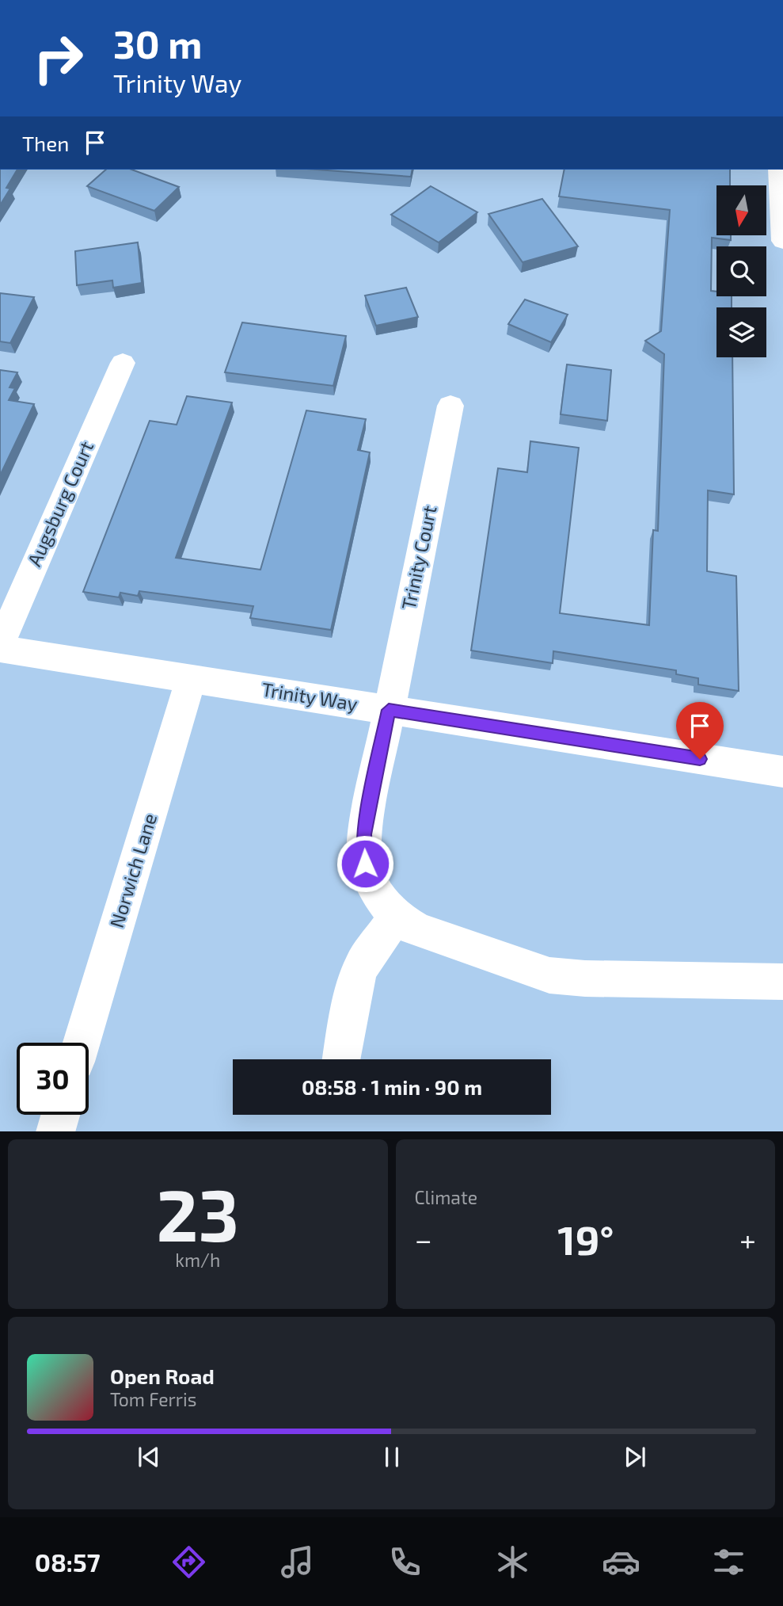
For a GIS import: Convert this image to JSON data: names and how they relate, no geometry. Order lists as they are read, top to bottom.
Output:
{
  "streets": {
    "street": [
      "Augsburg Court",
      "Trinity Court",
      "Trinity Way",
      "Norwich Lane"
    ]
  },
  "crossings": [
    ["Trinity Court", "Trinity Way"],
    ["Trinity Way", "Norwich Lane"]
  ],
  "north": "bottom",
  "page": {
    "turn": ["30 m", "Trinity Way"],
    "then": "Then",
    "limit": "30",
    "trip": "08:58 · 1 min · 90 m",
    "tile": [
      ["23", "km/h"],
      "Climate"
    ],
    "heat": ["−", "19°", "+"],
    "song": ["Open Road", "Tom Ferris"],
    "tabs": "08:57"
  }
}
